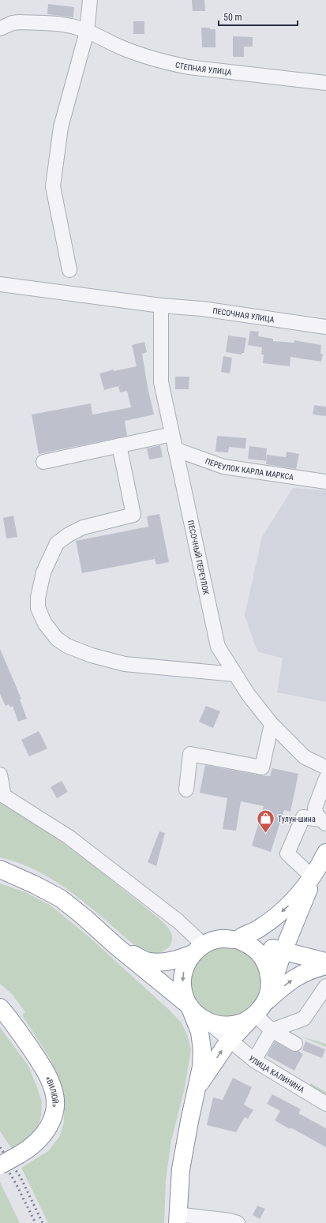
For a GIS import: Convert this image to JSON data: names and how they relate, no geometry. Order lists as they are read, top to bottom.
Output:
{
  "streets": {
    "highway": ["«ВИЛЮЙ»"],
    "street": [
      "СТЕПНАЯ УЛИЦА",
      "ПЕСОЧНАЯ УЛИЦА",
      "ПЕРЕУЛОК КАРЛА МАРКСА",
      "ПЕСОЧНЫЙ ПЕРЕУЛОК",
      "УЛИЦА КАЛИНИНА"
    ]
  },
  "crossings": [
    ["ПЕСОЧНАЯ УЛИЦА", "ПЕСОЧНЫЙ ПЕРЕУЛОК"],
    ["ПЕРЕУЛОК КАРЛА МАРКСА", "ПЕСОЧНЫЙ ПЕРЕУЛОК"]
  ],
  "places": {
    "shop": ["Тулун-шина"]
  },
  "scale_bar": "50 m"
}
